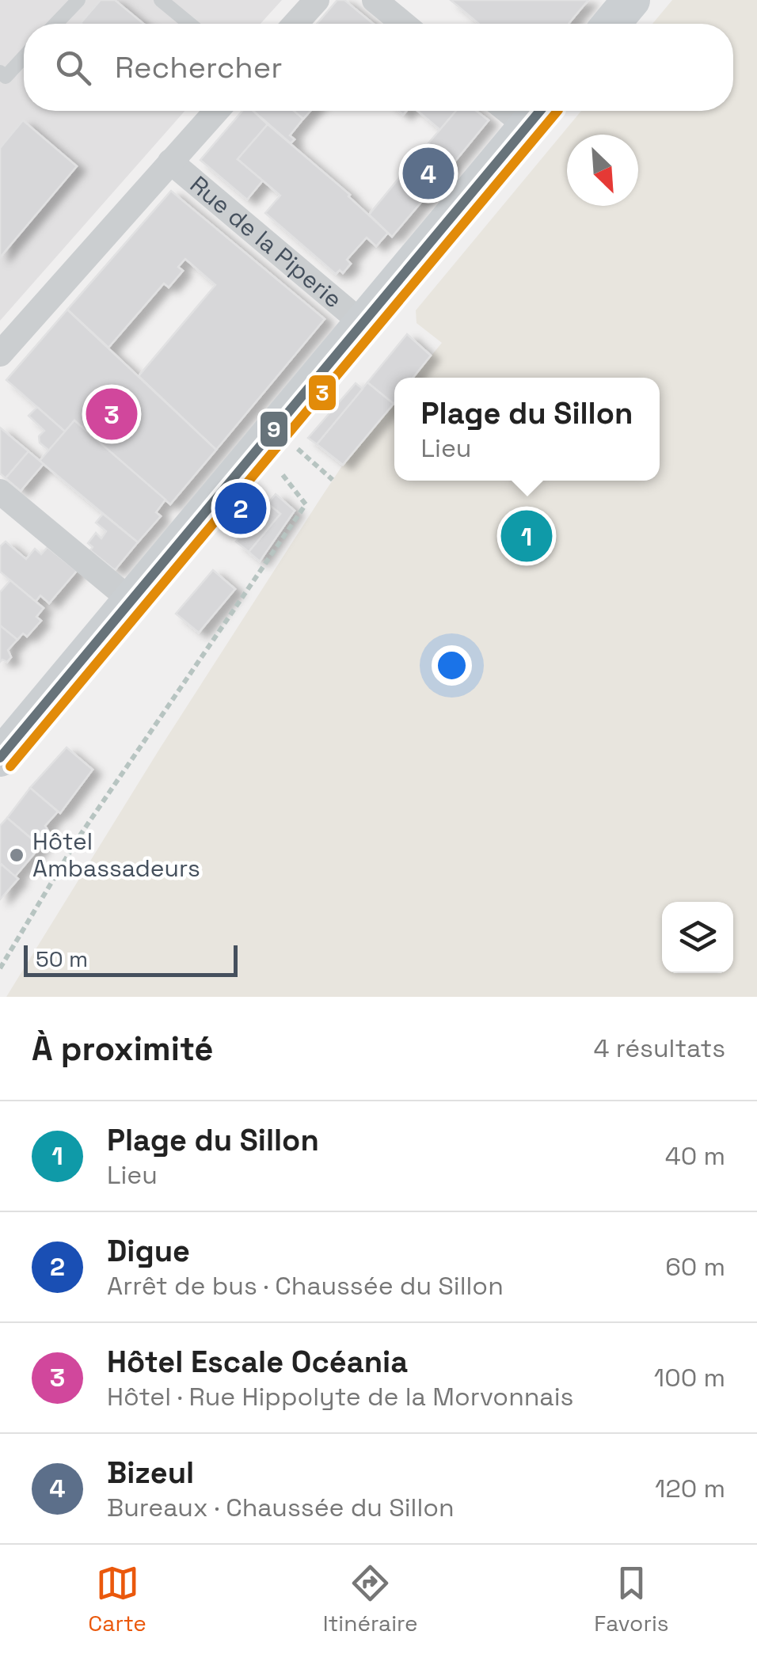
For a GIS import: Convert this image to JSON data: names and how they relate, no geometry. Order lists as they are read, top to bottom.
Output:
{
  "streets": {
    "street": ["Rue de la Piperie"]
  },
  "places": ["Hôtel Ambassadeurs"],
  "lines": ["transit line 9", "transit line 3"],
  "scale_bar": "50 m",
  "north": "bottom right",
  "page": {
    "search": "Rechercher",
    "pins": [
      "4",
      "3",
      "2",
      "1"
    ],
    "popup": ["Plage du Sillon", "Lieu"],
    "scale": "50 m",
    "heading": ["À proximité", "4 résultats"],
    "list": [
      {
        "mark": "1",
        "name": "Plage du Sillon",
        "note": "Lieu",
        "value": "40 m"
      },
      {
        "mark": "2",
        "name": "Digue",
        "note": "Arrêt de bus · Chaussée du Sillon",
        "value": "60 m"
      },
      {
        "mark": "3",
        "name": "Hôtel Escale Océania",
        "note": "Hôtel · Rue Hippolyte de la Morvonnais",
        "value": "100 m"
      },
      {
        "mark": "4",
        "name": "Bizeul",
        "note": "Bureaux · Chaussée du Sillon",
        "value": "120 m"
      }
    ],
    "nav": ["Carte", "Itinéraire", "Favoris"]
  }
}
